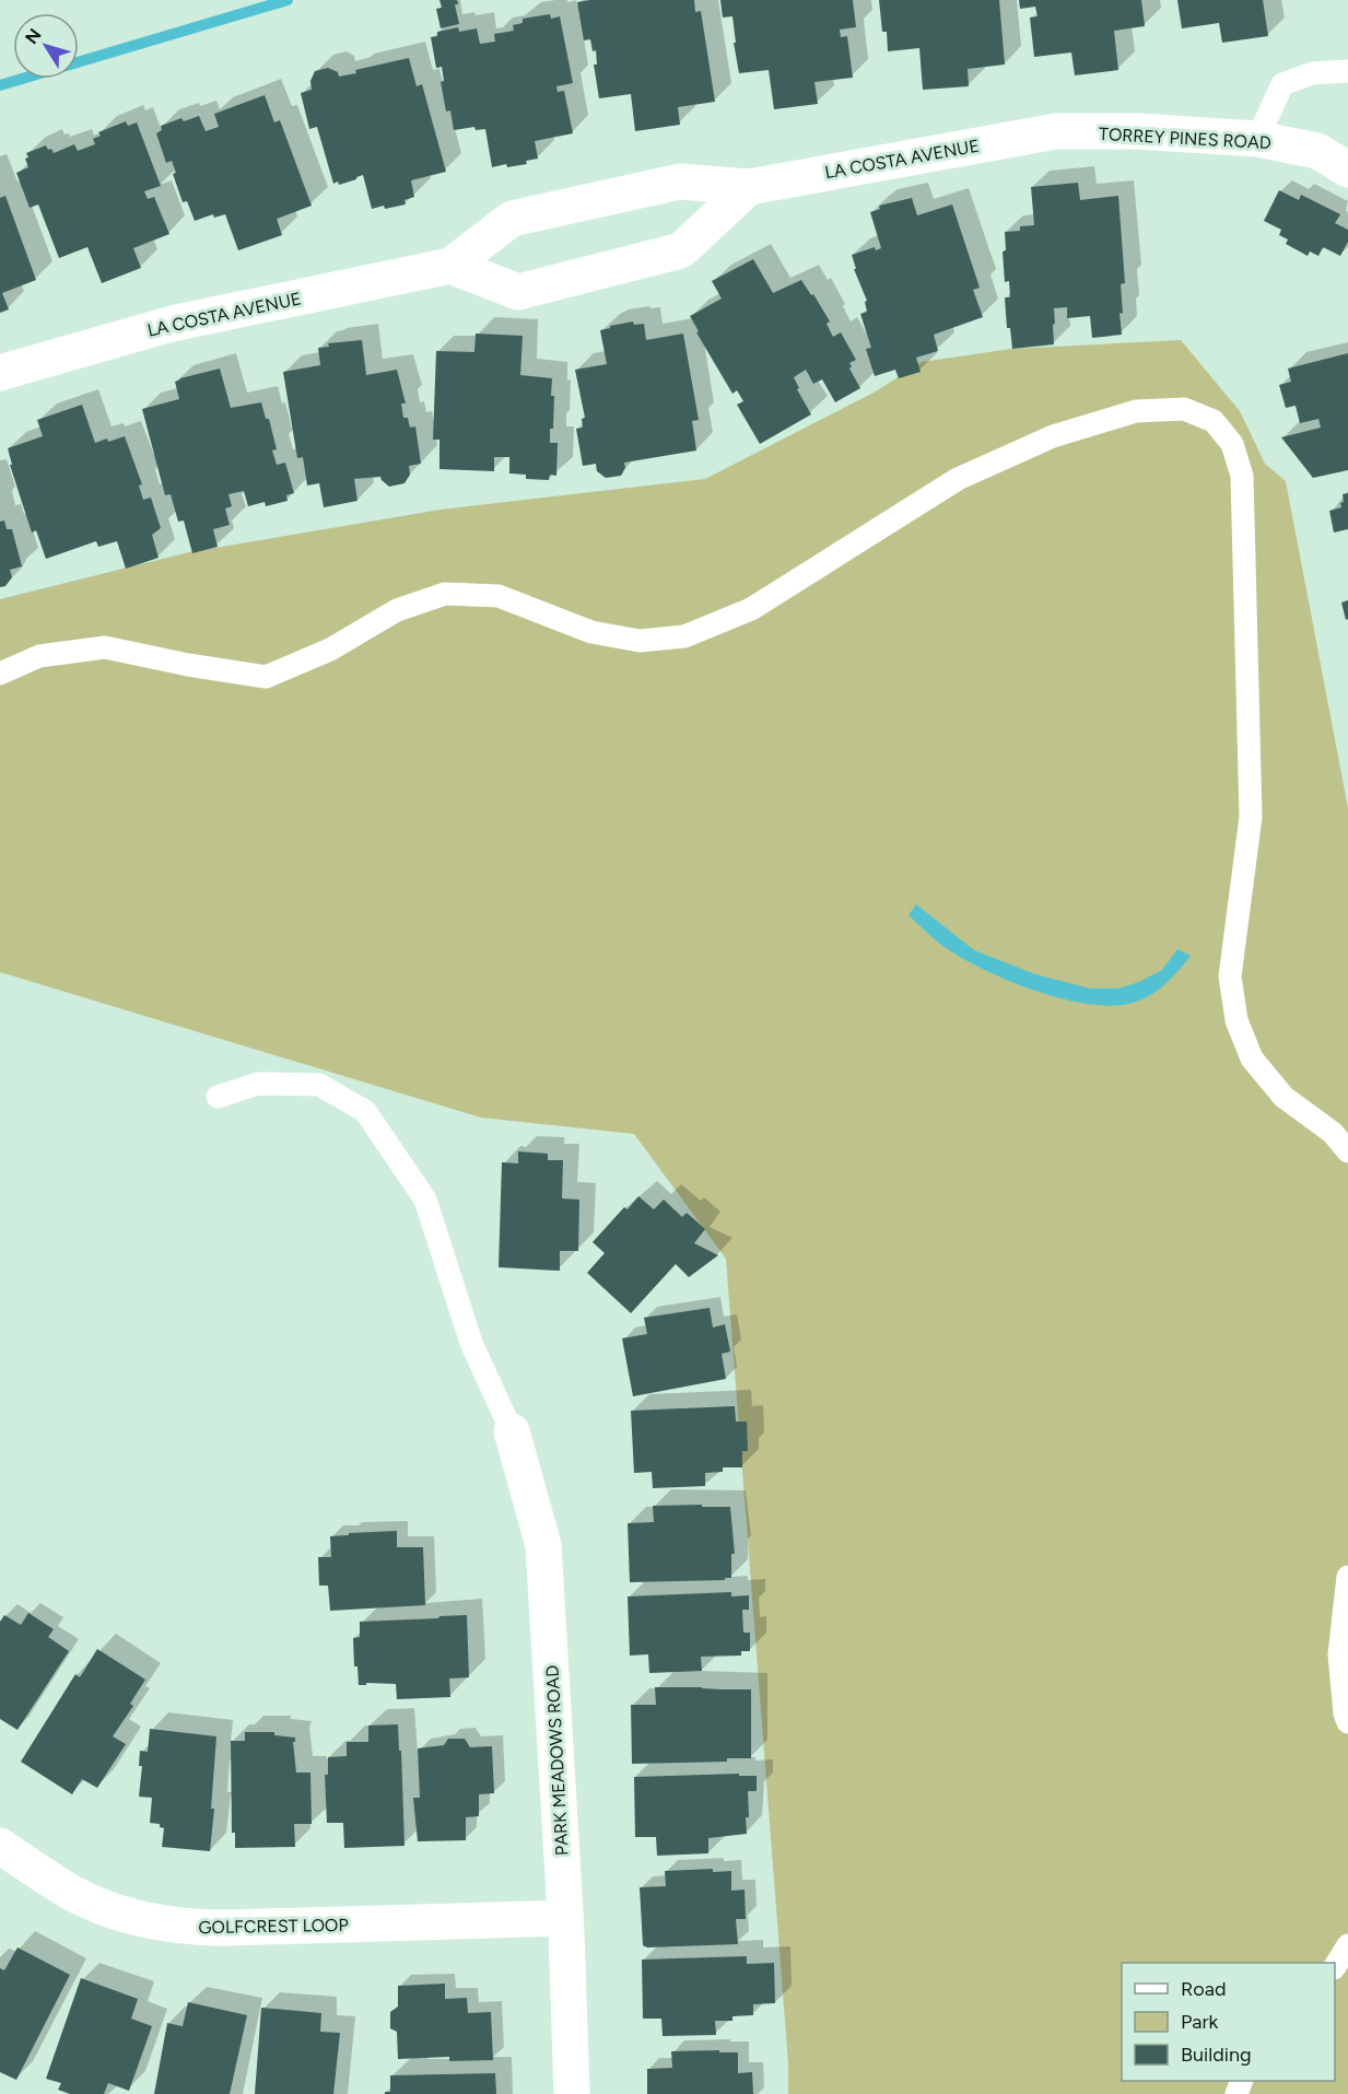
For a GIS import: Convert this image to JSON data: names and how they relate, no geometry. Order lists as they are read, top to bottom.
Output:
{
  "streets": {
    "street": [
      "TORREY PINES ROAD",
      "LA COSTA AVENUE",
      "PARK MEADOWS ROAD",
      "GOLFCREST LOOP"
    ]
  },
  "crossings": [
    ["TORREY PINES ROAD", "LA COSTA AVENUE"],
    ["PARK MEADOWS ROAD", "GOLFCREST LOOP"]
  ],
  "legend": ["Road", "Park", "Building"],
  "north": "top left"
}
